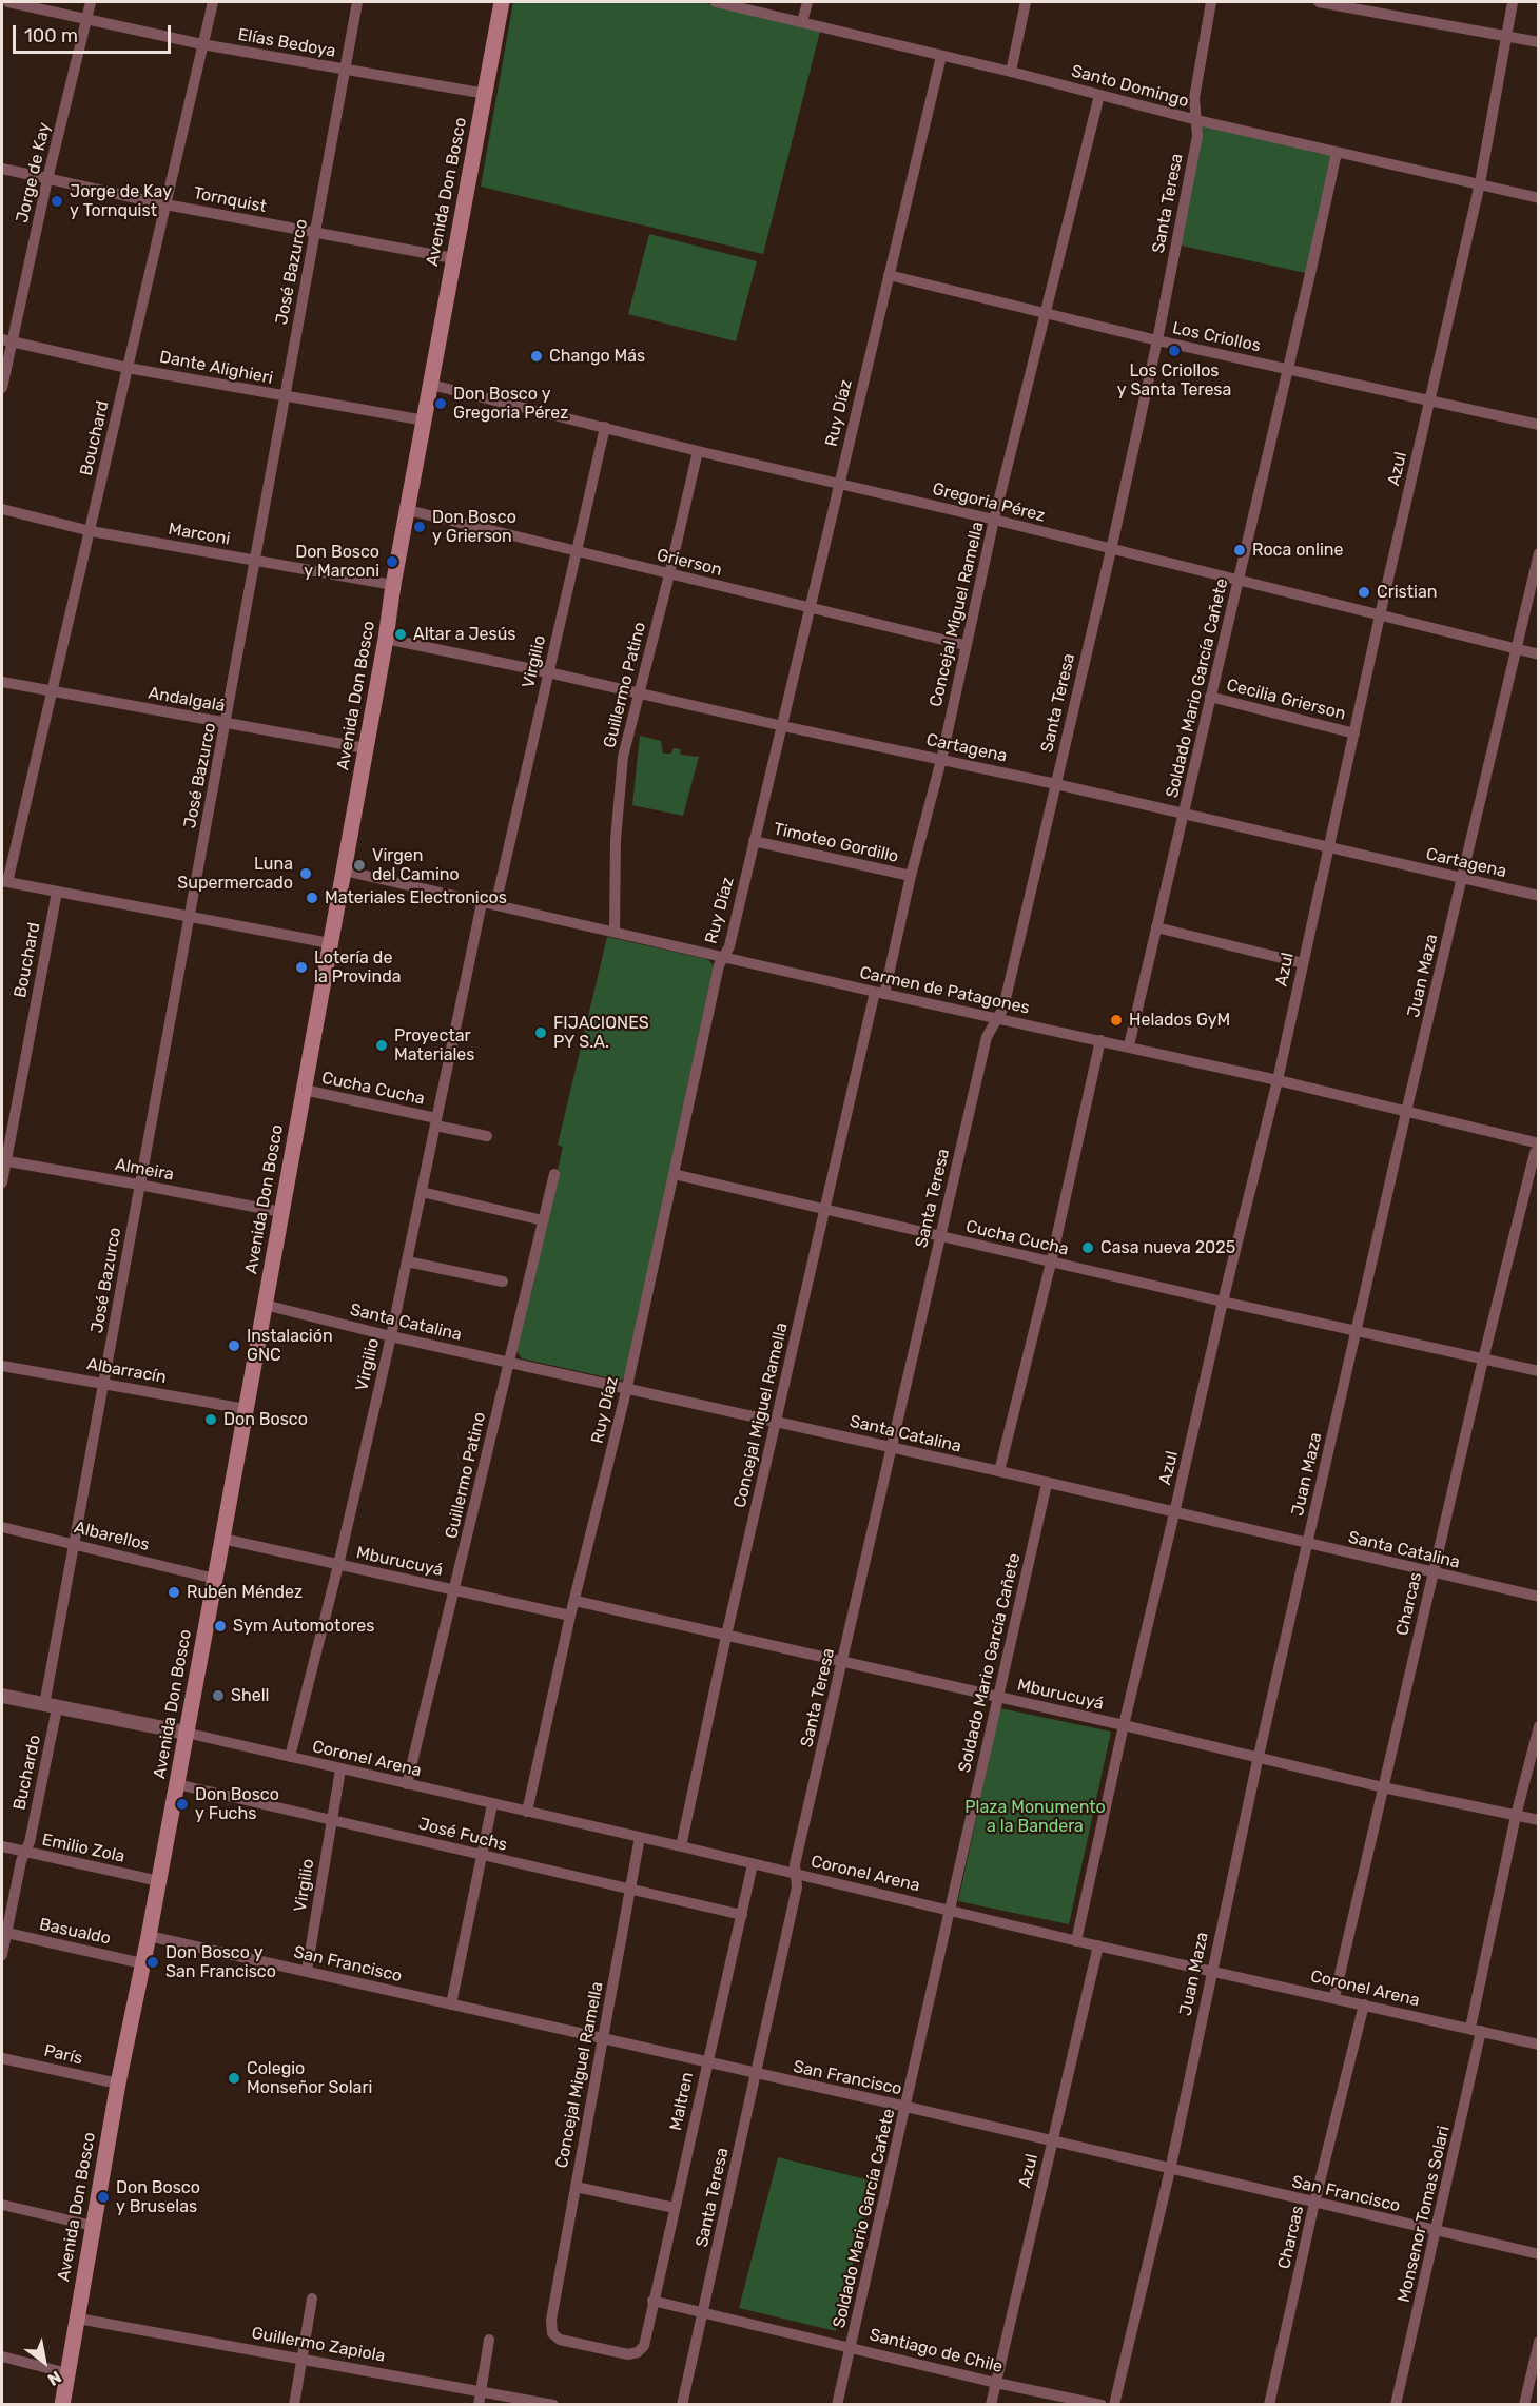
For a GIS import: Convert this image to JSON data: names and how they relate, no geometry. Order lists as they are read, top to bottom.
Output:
{
  "streets": {
    "main road": ["Avenida Don Bosco"],
    "street": [
      "Elías Bedoya",
      "Santo Domingo",
      "Jorge de Kay",
      "Tornquist",
      "Santa Teresa",
      "José Bazurco",
      "Los Criollos",
      "Dante Alighieri",
      "Ruy Díaz",
      "Bouchard",
      "Azul",
      "Gregoria Pérez",
      "Marconi",
      "Grierson",
      "Concejal Miguel Ramella",
      "Virgilio",
      "Guillermo Patino",
      "Soldado Mario García Cañete",
      "Andalgalá",
      "Cecilia Grierson",
      "Cartagena",
      "Timoteo Gordillo",
      "Juan Maza",
      "Carmen de Patagones",
      "Cucha Cucha",
      "Almeira",
      "Santa Catalina",
      "Albarracín",
      "Albarellos",
      "Mburucuyá",
      "Charcas",
      "Coronel Arena",
      "Buchardo",
      "José Fuchs",
      "Emilio Zola",
      "Basualdo",
      "San Francisco",
      "París",
      "Maltren",
      "Monsenor Tomas Solari",
      "Guillermo Zapiola",
      "Santiago de Chile"
    ]
  },
  "crossings": [
    ["Elías Bedoya", "Jorge de Kay"],
    ["Elías Bedoya", "Avenida Don Bosco"],
    ["Elías Bedoya", "José Bazurco"],
    ["Elías Bedoya", "Bouchard"],
    ["Santo Domingo", "Santa Teresa"],
    ["Santo Domingo", "Ruy Díaz"],
    ["Santo Domingo", "Azul"],
    ["Santo Domingo", "Concejal Miguel Ramella"],
    ["Santo Domingo", "Soldado Mario García Cañete"],
    ["Jorge de Kay", "Tornquist"],
    ["Jorge de Kay", "Dante Alighieri"],
    ["Avenida Don Bosco", "Tornquist"],
    ["Avenida Don Bosco", "Dante Alighieri"],
    ["Avenida Don Bosco", "Gregoria Pérez"],
    ["Avenida Don Bosco", "Marconi"],
    ["Avenida Don Bosco", "Grierson"],
    ["Avenida Don Bosco", "Andalgalá"],
    ["Avenida Don Bosco", "Cartagena"],
    ["Avenida Don Bosco", "Carmen de Patagones"],
    ["Avenida Don Bosco", "Cucha Cucha"],
    ["Avenida Don Bosco", "Almeira"],
    ["Avenida Don Bosco", "Santa Catalina"],
    ["Avenida Don Bosco", "Albarracín"],
    ["Avenida Don Bosco", "Albarellos"],
    ["Avenida Don Bosco", "Mburucuyá"],
    ["Avenida Don Bosco", "Coronel Arena"],
    ["Avenida Don Bosco", "José Fuchs"],
    ["Avenida Don Bosco", "Emilio Zola"],
    ["Avenida Don Bosco", "Basualdo"],
    ["Avenida Don Bosco", "San Francisco"],
    ["Avenida Don Bosco", "París"],
    ["Avenida Don Bosco", "Guillermo Zapiola"],
    ["Tornquist", "José Bazurco"],
    ["Tornquist", "Bouchard"],
    ["Santa Teresa", "Los Criollos"],
    ["Santa Teresa", "Gregoria Pérez"],
    ["Santa Teresa", "Cartagena"],
    ["Santa Teresa", "Carmen de Patagones"],
    ["Santa Teresa", "Cucha Cucha"],
    ["Santa Teresa", "Santa Catalina"],
    ["Santa Teresa", "Mburucuyá"],
    ["Santa Teresa", "Coronel Arena"],
    ["Santa Teresa", "San Francisco"],
    ["Santa Teresa", "Santiago de Chile"],
    ["José Bazurco", "Dante Alighieri"],
    ["José Bazurco", "Marconi"],
    ["José Bazurco", "Andalgalá"],
    ["José Bazurco", "Almeira"],
    ["José Bazurco", "Albarracín"],
    ["José Bazurco", "Albarellos"],
    ["José Bazurco", "Buchardo"],
    ["Los Criollos", "Ruy Díaz"],
    ["Los Criollos", "Azul"],
    ["Los Criollos", "Concejal Miguel Ramella"],
    ["Los Criollos", "Soldado Mario García Cañete"],
    ["Dante Alighieri", "Bouchard"],
    ["Ruy Díaz", "Gregoria Pérez"],
    ["Ruy Díaz", "Grierson"],
    ["Ruy Díaz", "Cartagena"],
    ["Ruy Díaz", "Timoteo Gordillo"],
    ["Ruy Díaz", "Carmen de Patagones"],
    ["Ruy Díaz", "Cucha Cucha"],
    ["Ruy Díaz", "Santa Catalina"],
    ["Ruy Díaz", "Mburucuyá"],
    ["Ruy Díaz", "Coronel Arena"],
    ["Bouchard", "Marconi"],
    ["Bouchard", "Andalgalá"],
    ["Bouchard", "Almeira"],
    ["Azul", "Gregoria Pérez"],
    ["Azul", "Cecilia Grierson"],
    ["Azul", "Cartagena"],
    ["Azul", "Carmen de Patagones"],
    ["Azul", "Cucha Cucha"],
    ["Azul", "Santa Catalina"],
    ["Azul", "Mburucuyá"],
    ["Azul", "Coronel Arena"],
    ["Azul", "San Francisco"],
    ["Azul", "Santiago de Chile"],
    ["Gregoria Pérez", "Concejal Miguel Ramella"],
    ["Gregoria Pérez", "Virgilio"],
    ["Gregoria Pérez", "Guillermo Patino"],
    ["Gregoria Pérez", "Soldado Mario García Cañete"],
    ["Gregoria Pérez", "Juan Maza"],
    ["Grierson", "Concejal Miguel Ramella"],
    ["Grierson", "Virgilio"],
    ["Grierson", "Guillermo Patino"],
    ["Concejal Miguel Ramella", "Cartagena"],
    ["Concejal Miguel Ramella", "Timoteo Gordillo"],
    ["Concejal Miguel Ramella", "Carmen de Patagones"],
    ["Concejal Miguel Ramella", "Cucha Cucha"],
    ["Concejal Miguel Ramella", "Santa Catalina"],
    ["Concejal Miguel Ramella", "Mburucuyá"],
    ["Concejal Miguel Ramella", "Coronel Arena"],
    ["Concejal Miguel Ramella", "José Fuchs"],
    ["Concejal Miguel Ramella", "San Francisco"],
    ["Concejal Miguel Ramella", "Maltren"],
    ["Virgilio", "Cartagena"],
    ["Virgilio", "Carmen de Patagones"],
    ["Virgilio", "Cucha Cucha"],
    ["Virgilio", "Santa Catalina"],
    ["Virgilio", "Mburucuyá"],
    ["Virgilio", "Coronel Arena"],
    ["Virgilio", "José Fuchs"],
    ["Virgilio", "San Francisco"],
    ["Guillermo Patino", "Cartagena"],
    ["Guillermo Patino", "Carmen de Patagones"],
    ["Guillermo Patino", "Santa Catalina"],
    ["Guillermo Patino", "Mburucuyá"],
    ["Guillermo Patino", "Coronel Arena"],
    ["Soldado Mario García Cañete", "Cecilia Grierson"],
    ["Soldado Mario García Cañete", "Cartagena"],
    ["Soldado Mario García Cañete", "Carmen de Patagones"],
    ["Soldado Mario García Cañete", "Santa Catalina"],
    ["Soldado Mario García Cañete", "Mburucuyá"],
    ["Soldado Mario García Cañete", "Coronel Arena"],
    ["Soldado Mario García Cañete", "San Francisco"],
    ["Soldado Mario García Cañete", "Santiago de Chile"],
    ["Cartagena", "Juan Maza"],
    ["Juan Maza", "Carmen de Patagones"],
    ["Juan Maza", "Cucha Cucha"],
    ["Juan Maza", "Santa Catalina"],
    ["Juan Maza", "Mburucuyá"],
    ["Juan Maza", "Coronel Arena"],
    ["Juan Maza", "San Francisco"],
    ["Carmen de Patagones", "Charcas"],
    ["Cucha Cucha", "Charcas"],
    ["Santa Catalina", "Charcas"],
    ["Mburucuyá", "Charcas"],
    ["Mburucuyá", "Monsenor Tomas Solari"],
    ["Charcas", "Coronel Arena"],
    ["Charcas", "San Francisco"],
    ["Coronel Arena", "Maltren"],
    ["Coronel Arena", "Monsenor Tomas Solari"],
    ["Buchardo", "Emilio Zola"],
    ["Buchardo", "Basualdo"],
    ["José Fuchs", "Maltren"],
    ["San Francisco", "Maltren"],
    ["San Francisco", "Monsenor Tomas Solari"],
    ["Maltren", "Santiago de Chile"]
  ],
  "parks": ["Plaza Monumento a la Bandera"],
  "places": [
    "Jorge de Kay y Tornquist",
    "Los Criollos y Santa Teresa",
    "Chango Más",
    "Don Bosco y Gregoria Pérez",
    "Don Bosco y Grierson",
    "Roca online",
    "Don Bosco y Marconi",
    "Cristian",
    "Altar a Jesús",
    "Virgen del Camino",
    "Luna Supermercado",
    "Materiales Electronicos",
    "Lotería de la Provinda",
    "Helados GyM",
    "FIJACIONES PY S.A.",
    "Proyectar Materiales",
    "Casa nueva 2025",
    "Instalación GNC",
    "Don Bosco",
    "Rubén Méndez",
    "Sym Automotores",
    "Shell",
    "Don Bosco y Fuchs",
    "Don Bosco y San Francisco",
    "Colegio Monseñor Solari",
    "Don Bosco y Bruselas"
  ],
  "scale_bar": "100 m",
  "north": "bottom right"
}
